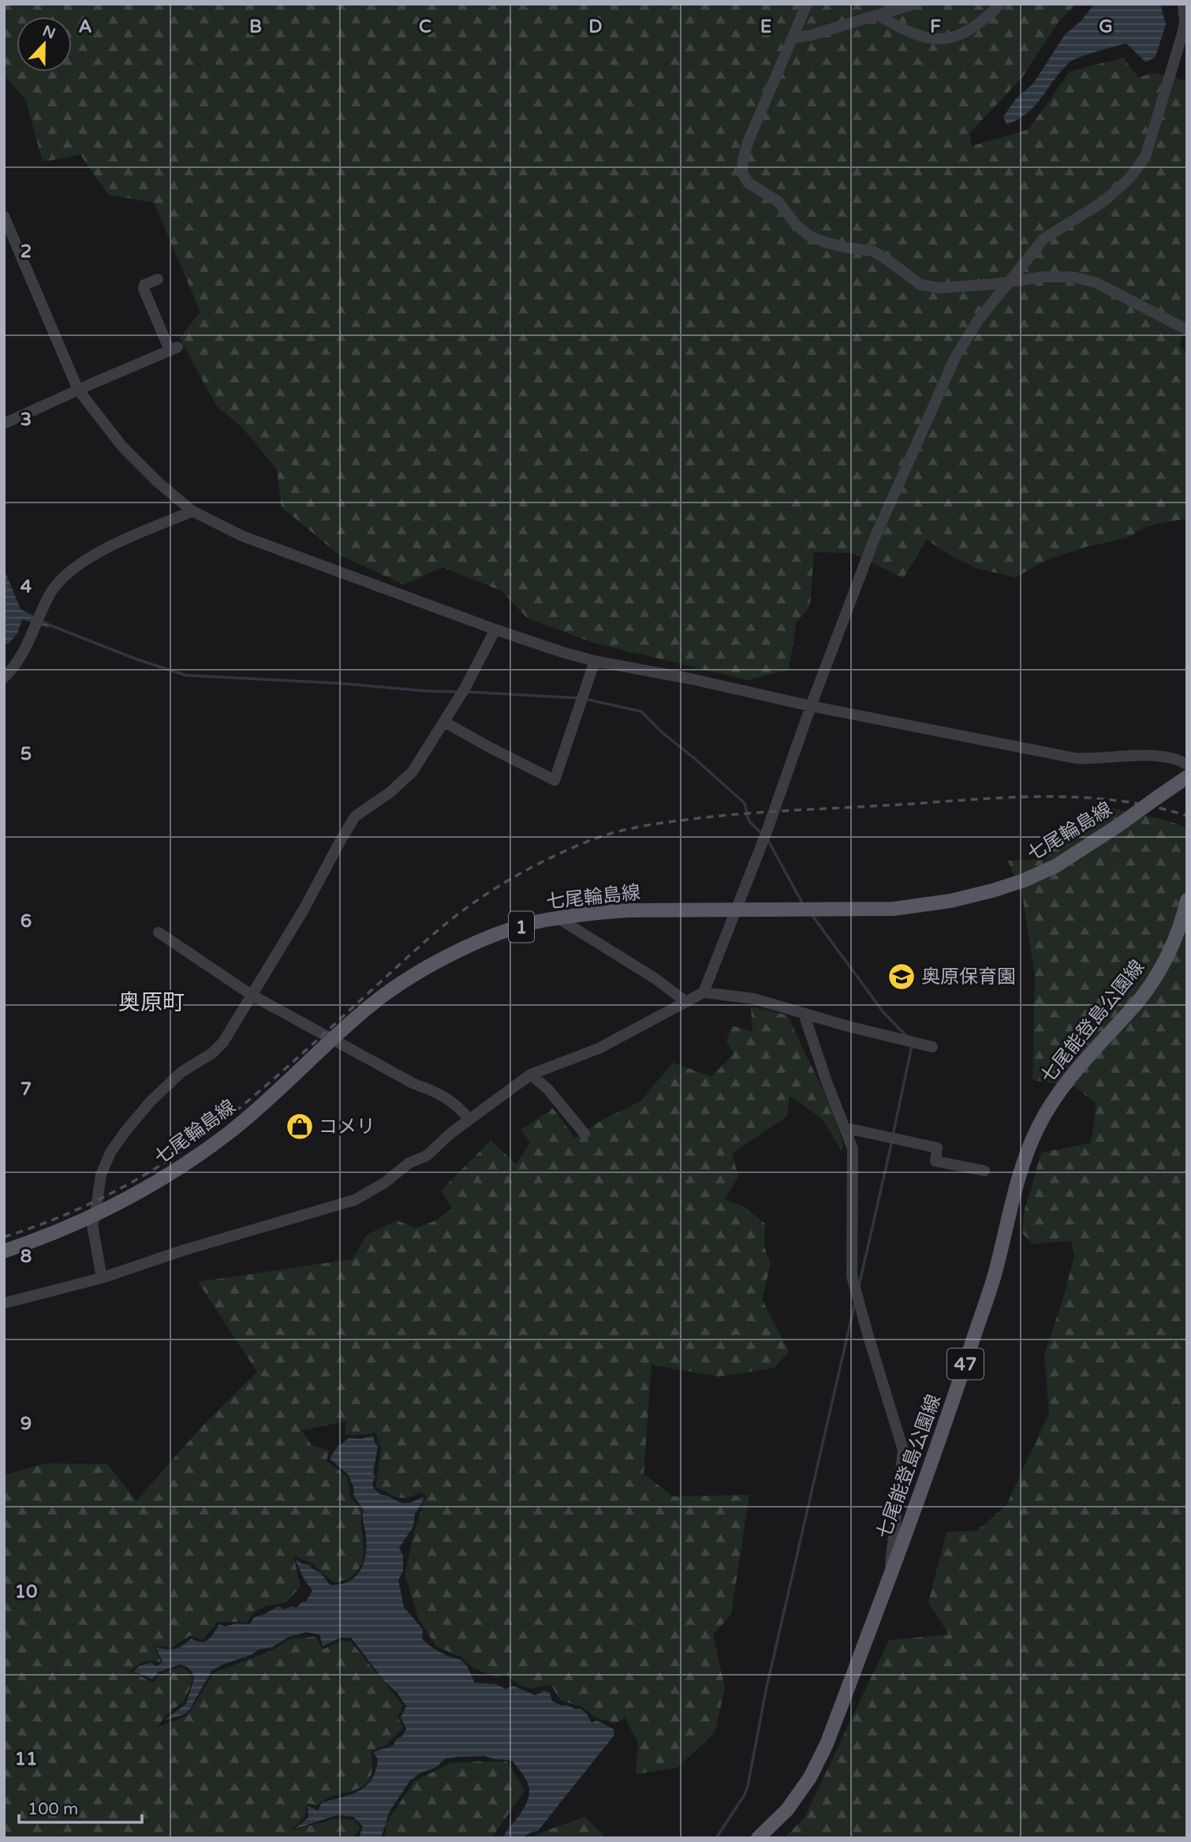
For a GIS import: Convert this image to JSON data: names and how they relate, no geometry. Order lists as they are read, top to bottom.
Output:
{
  "streets": {
    "main road": [
      "七尾輪島線",
      "1",
      "七尾能登島公園線",
      "47"
    ]
  },
  "districts": ["奥原町"],
  "places": {
    "school or university": ["奥原保育園"],
    "shop": ["コメリ"]
  },
  "scale_bar": "100 m",
  "north": "top",
  "grid": {
    "columns": [
      "A",
      "B",
      "C",
      "D",
      "E",
      "F",
      "G"
    ],
    "rows": [
      "2",
      "3",
      "4",
      "5",
      "6",
      "7",
      "8",
      "9",
      "10",
      "11"
    ]
  }
}
